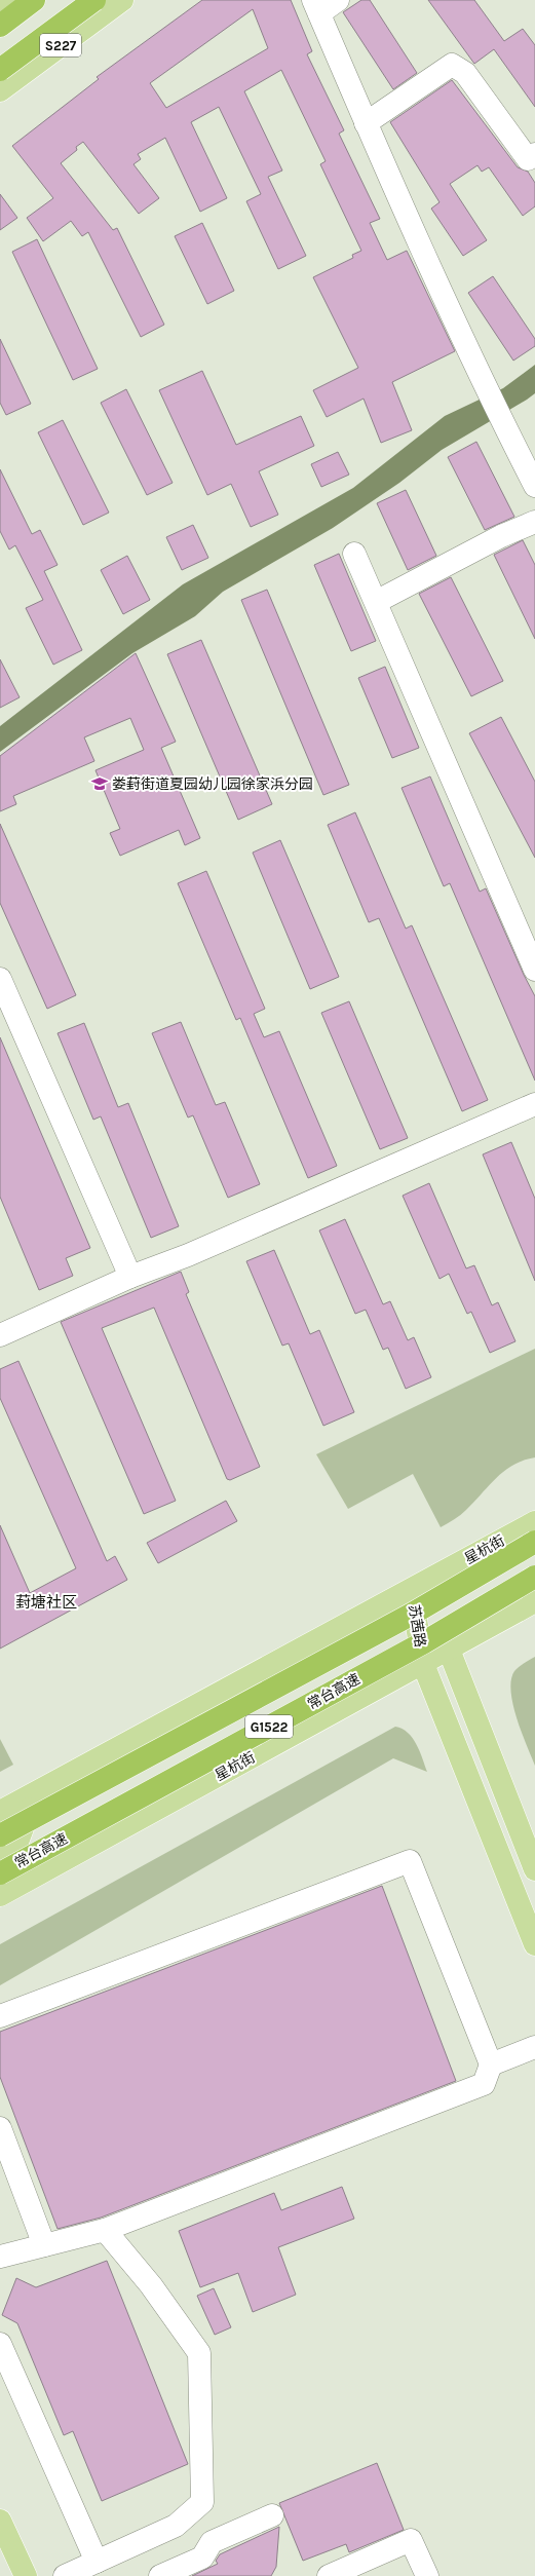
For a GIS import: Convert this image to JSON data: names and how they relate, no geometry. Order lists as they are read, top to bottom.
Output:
{
  "streets": {
    "highway": ["常台高速", "G1522"],
    "main road": ["S227", "星杭街", "苏茜路"]
  },
  "crossings": [
    ["星杭街", "苏茜路"]
  ],
  "districts": ["葑塘社区"],
  "places": {
    "school or university": ["娄葑街道夏园幼儿园徐家浜分园"]
  }
}
